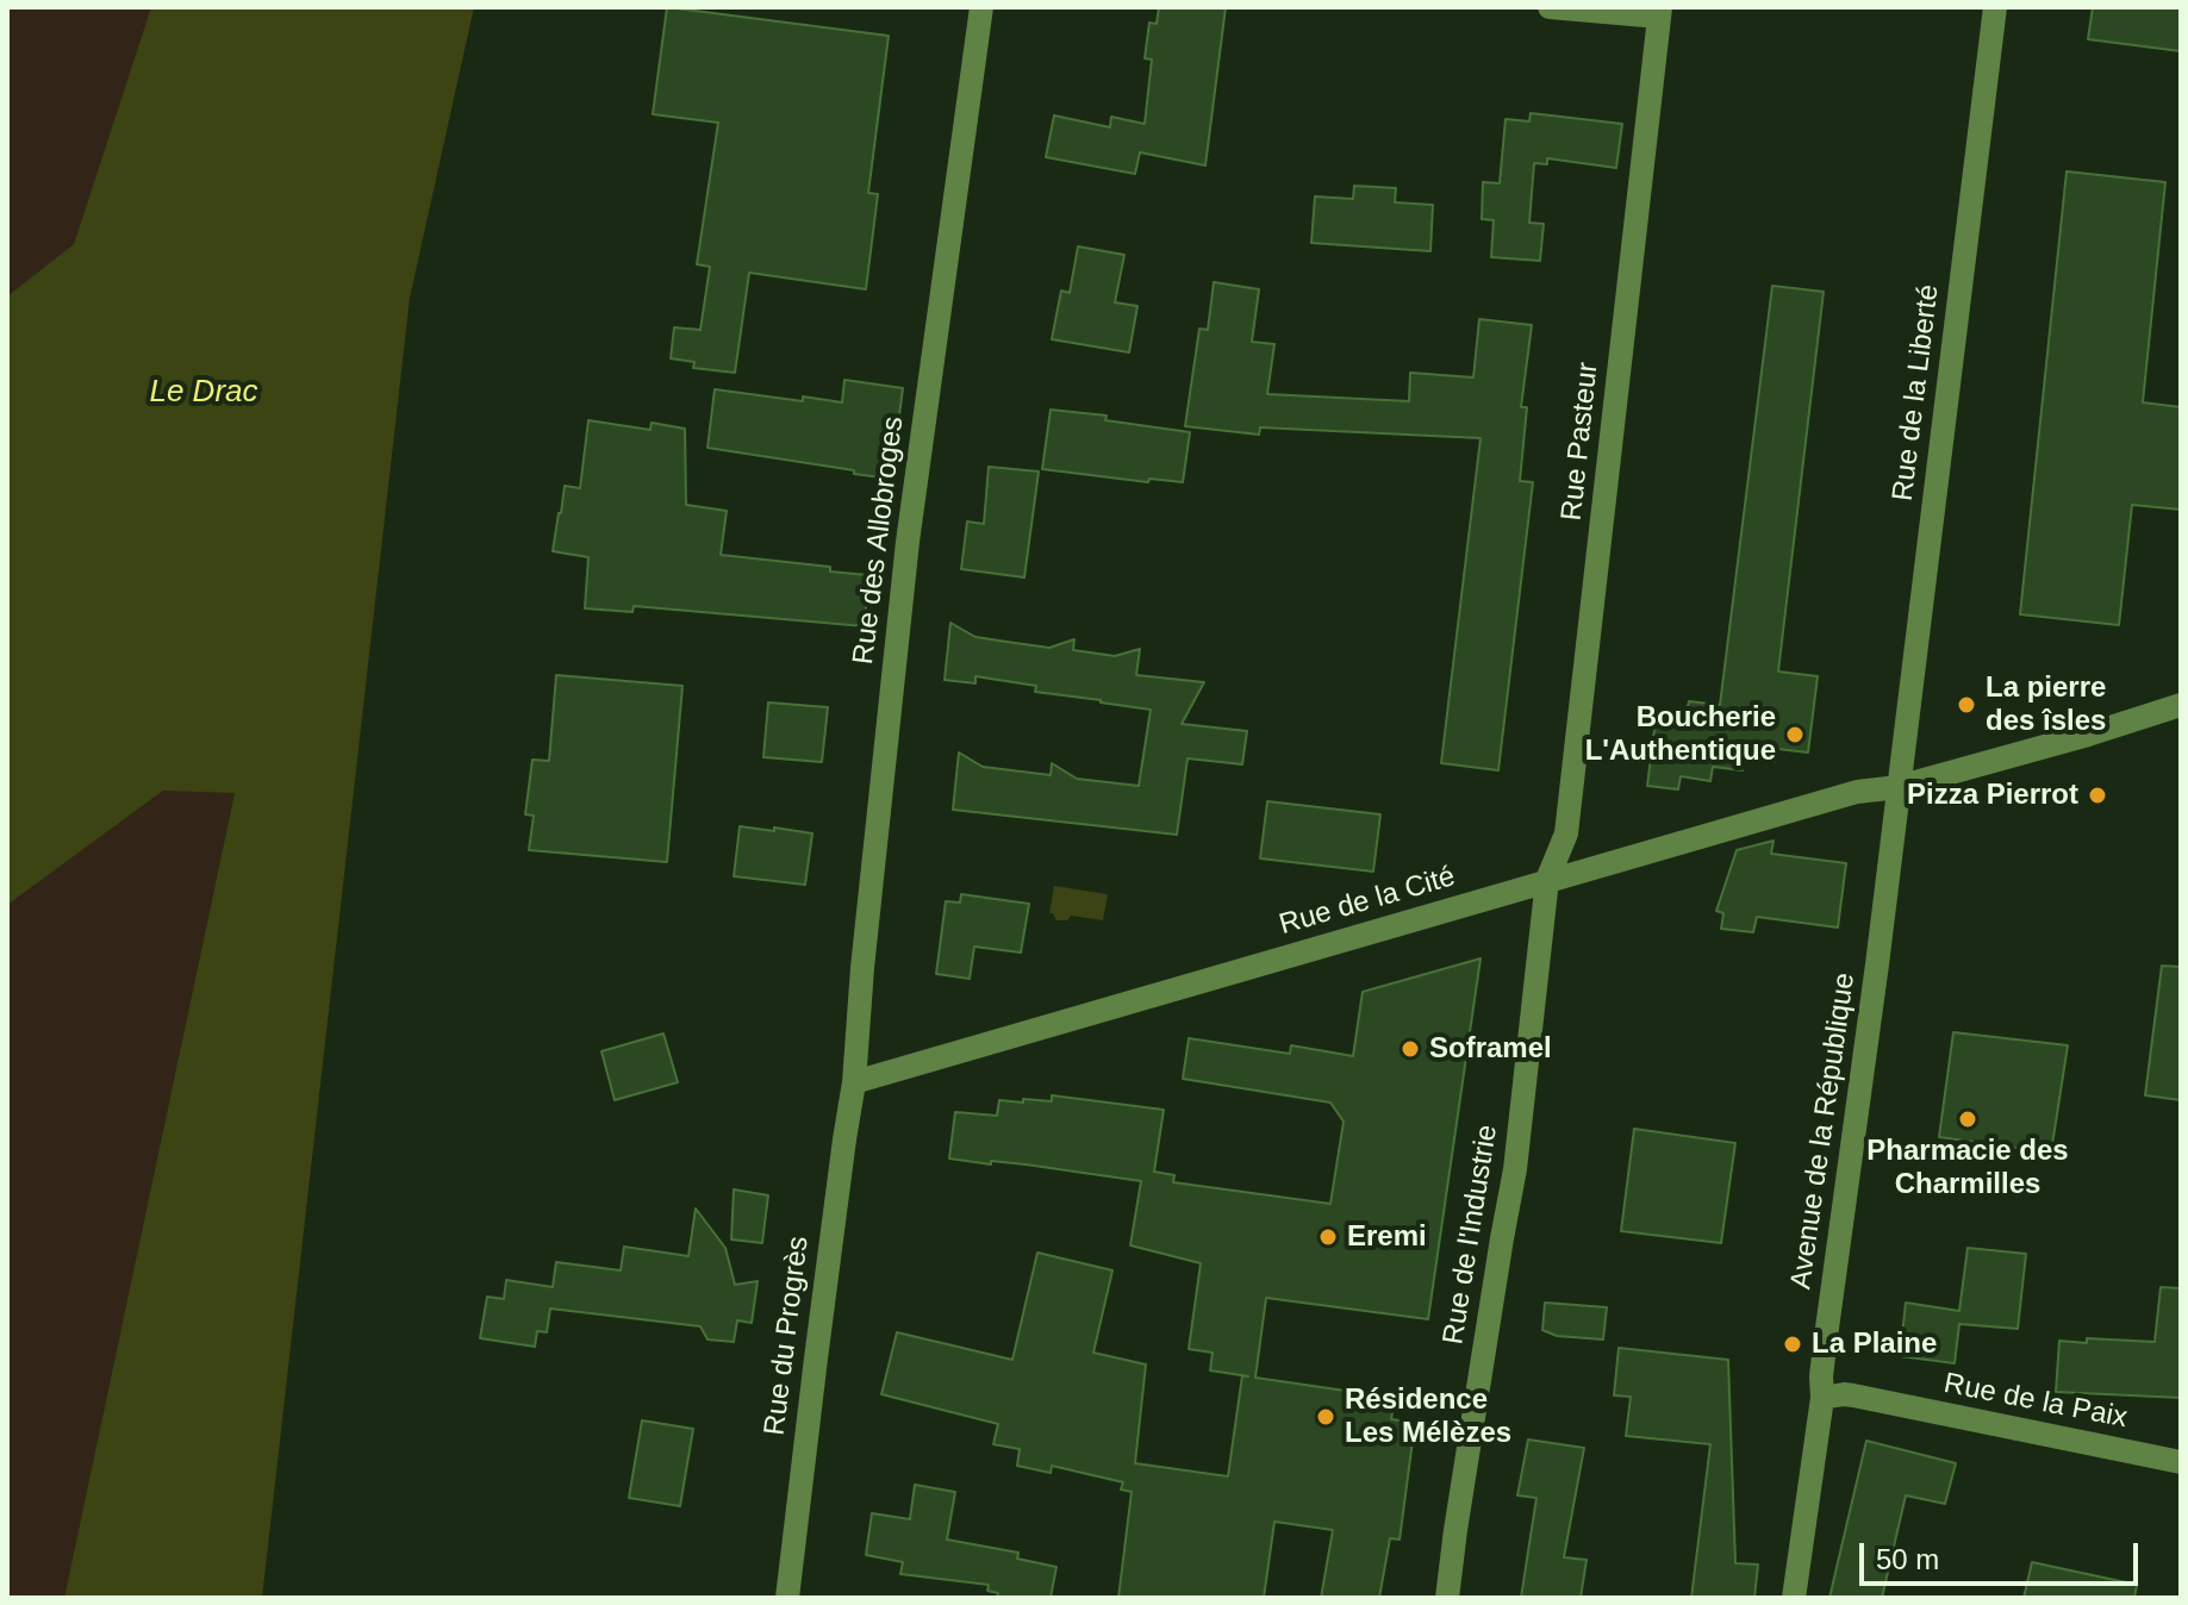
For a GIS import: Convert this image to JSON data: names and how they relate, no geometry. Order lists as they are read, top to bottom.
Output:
{
  "streets": {
    "street": [
      "Rue de la Liberté",
      "Rue Pasteur",
      "Rue des Allobroges",
      "Rue de la Cité",
      "Avenue de la République",
      "Rue de l'Industrie",
      "Rue du Progrès",
      "Rue de la Paix"
    ]
  },
  "crossings": [
    ["Rue de la Liberté", "Rue de la Cité"],
    ["Rue de la Liberté", "Avenue de la République"],
    ["Rue Pasteur", "Rue de la Cité"],
    ["Rue Pasteur", "Rue de l'Industrie"],
    ["Rue des Allobroges", "Rue de la Cité"],
    ["Rue des Allobroges", "Rue du Progrès"],
    ["Rue de la Cité", "Avenue de la République"],
    ["Rue de la Cité", "Rue de l'Industrie"],
    ["Rue de la Cité", "Rue du Progrès"],
    ["Avenue de la République", "Rue de la Paix"]
  ],
  "water": ["Le Drac"],
  "places": [
    "La pierre des îsles",
    "Boucherie L'Authentique",
    "Pizza Pierrot",
    "Soframel",
    "Pharmacie des Charmilles",
    "Eremi",
    "La Plaine",
    "Résidence Les Mélèzes"
  ],
  "scale_bar": "50 m"
}
